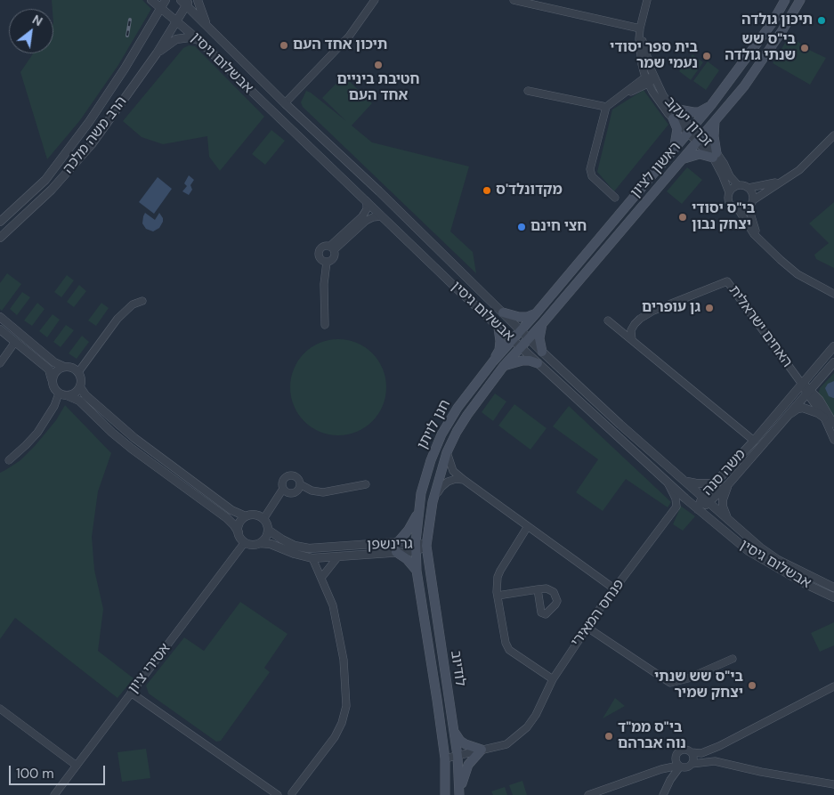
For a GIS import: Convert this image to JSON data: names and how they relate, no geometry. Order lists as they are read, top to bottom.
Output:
{
  "streets": {
    "main road": ["ראשון לציון", "חנן לויתן", "לודיוב"],
    "street": [
      "אבשלום גיסין",
      "זכרון יעקב",
      "הרב משה מלכה",
      "האחים ישראלית",
      "משה סנה",
      "גרינשפן",
      "פנחס המאירי",
      "אסירי ציון"
    ]
  },
  "crossings": [
    ["אבשלום גיסין", "הרב משה מלכה"],
    ["אבשלום גיסין", "ראשון לציון"],
    ["אבשלום גיסין", "חנן לויתן"],
    ["אבשלום גיסין", "משה סנה"],
    ["אבשלום גיסין", "פנחס המאירי"],
    ["זכרון יעקב", "ראשון לציון"],
    ["ראשון לציון", "חנן לויתן"],
    ["האחים ישראלית", "משה סנה"],
    ["חנן לויתן", "גרינשפן"],
    ["חנן לויתן", "לודיוב"],
    ["גרינשפן", "אסירי ציון"],
    ["גרינשפן", "לודיוב"]
  ],
  "places": [
    "תיכון גולדה",
    "תיכון אחד העם",
    "בי\"ס שש שנתי גולדה",
    "בית ספר יסודי נעמי שמר",
    "חטיבת ביניים אחד העם",
    "מקדונלד'ס",
    "בי\"ס יסודי יצחק נבון",
    "חצי חינם",
    "גן עופרים",
    "בי\"ס שש שנתי יצחק שמיר",
    "בי\"ס ממ\"ד נוה אברהם"
  ],
  "scale_bar": "100 m",
  "north": "top right"
}
